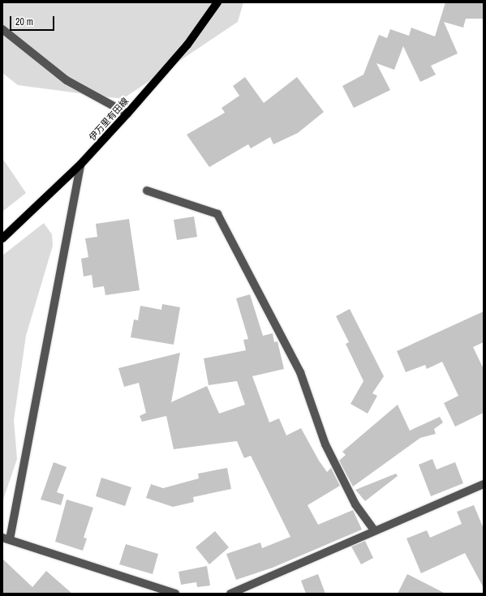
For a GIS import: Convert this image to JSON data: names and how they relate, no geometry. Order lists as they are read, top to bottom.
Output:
{
  "streets": {
    "main road": ["伊万里有田線"]
  },
  "scale_bar": "20 m"
}
